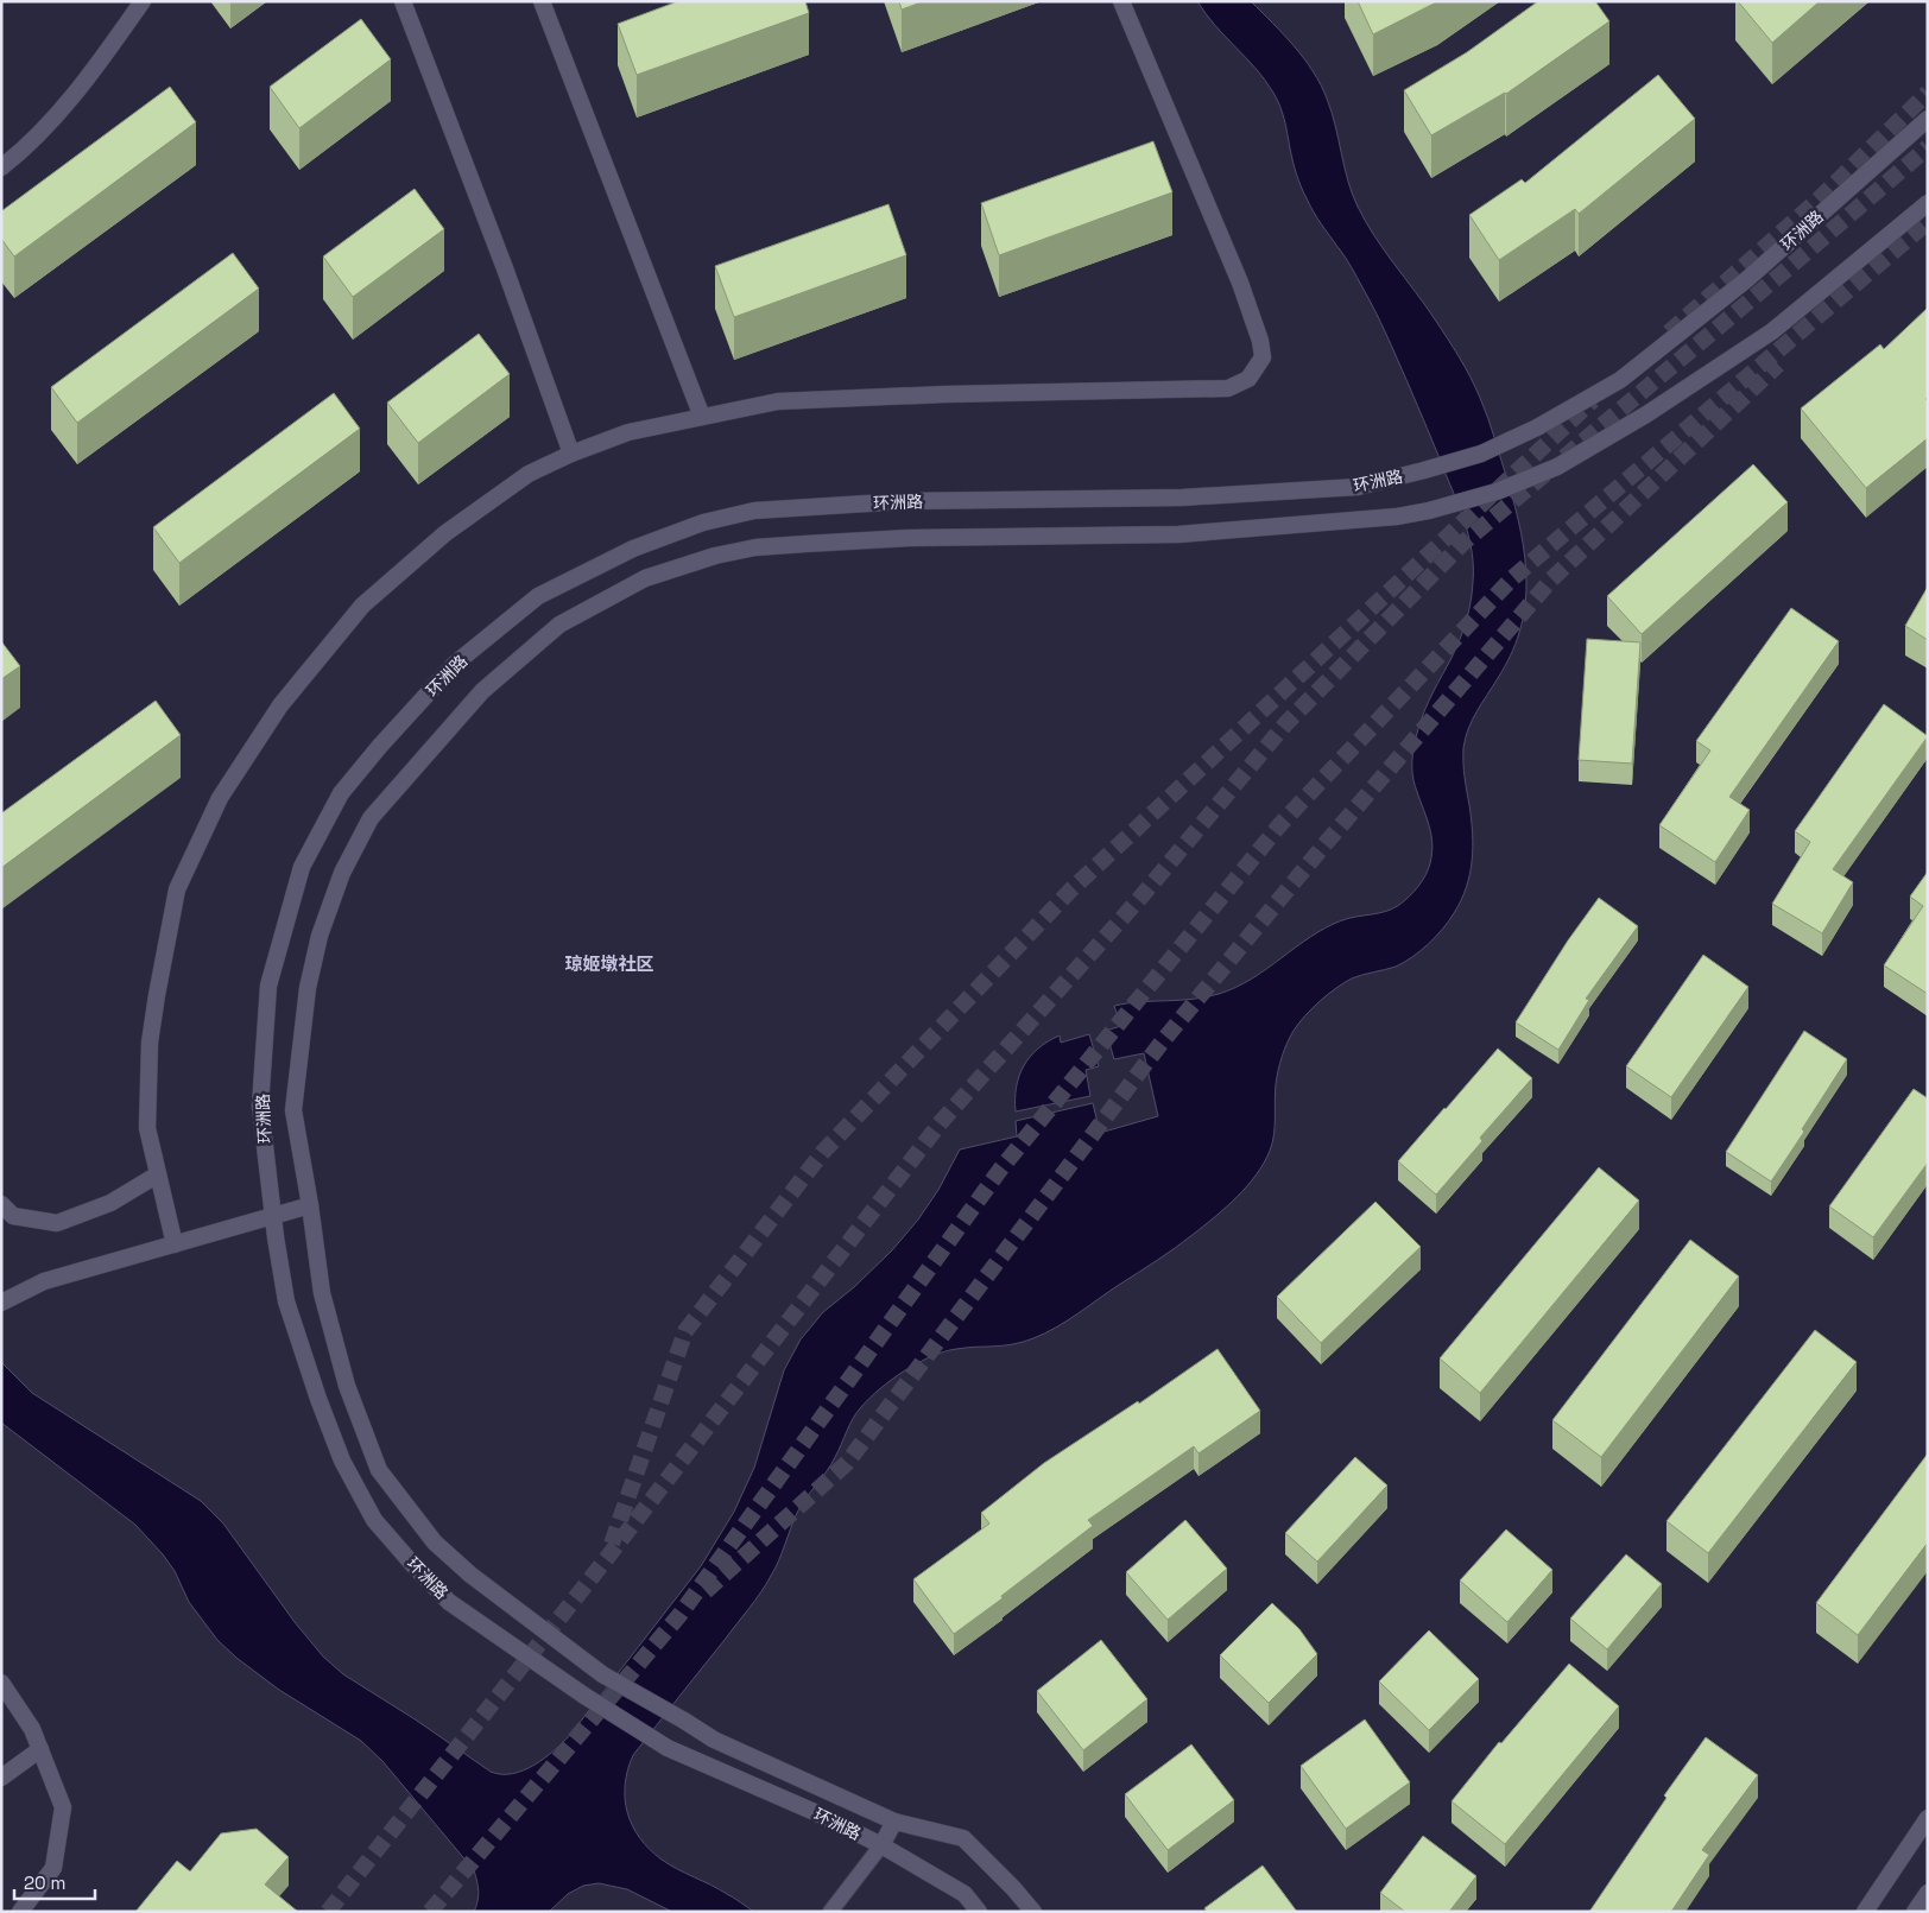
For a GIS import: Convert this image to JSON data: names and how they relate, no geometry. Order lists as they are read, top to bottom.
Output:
{
  "streets": {
    "street": ["环洲路"]
  },
  "districts": ["琼姬墩社区"],
  "scale_bar": "20 m"
}
